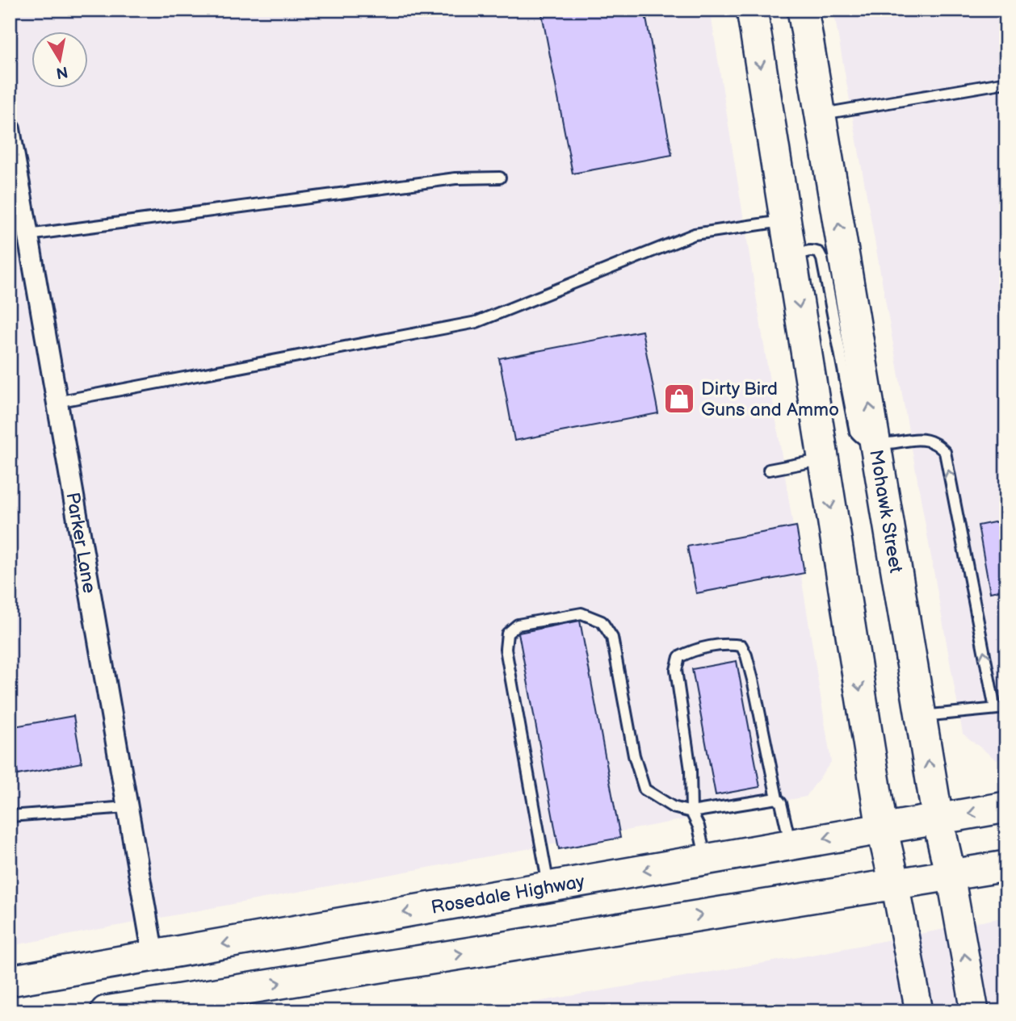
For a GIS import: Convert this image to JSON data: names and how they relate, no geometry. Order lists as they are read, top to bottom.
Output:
{
  "streets": {
    "main road": ["Mohawk Street", "Rosedale Highway"],
    "street": ["Parker Lane"]
  },
  "crossings": [
    ["Mohawk Street", "Rosedale Highway"],
    ["Parker Lane", "Rosedale Highway"]
  ],
  "places": {
    "shop": ["Dirty Bird Guns and Ammo"]
  },
  "north": "bottom"
}
